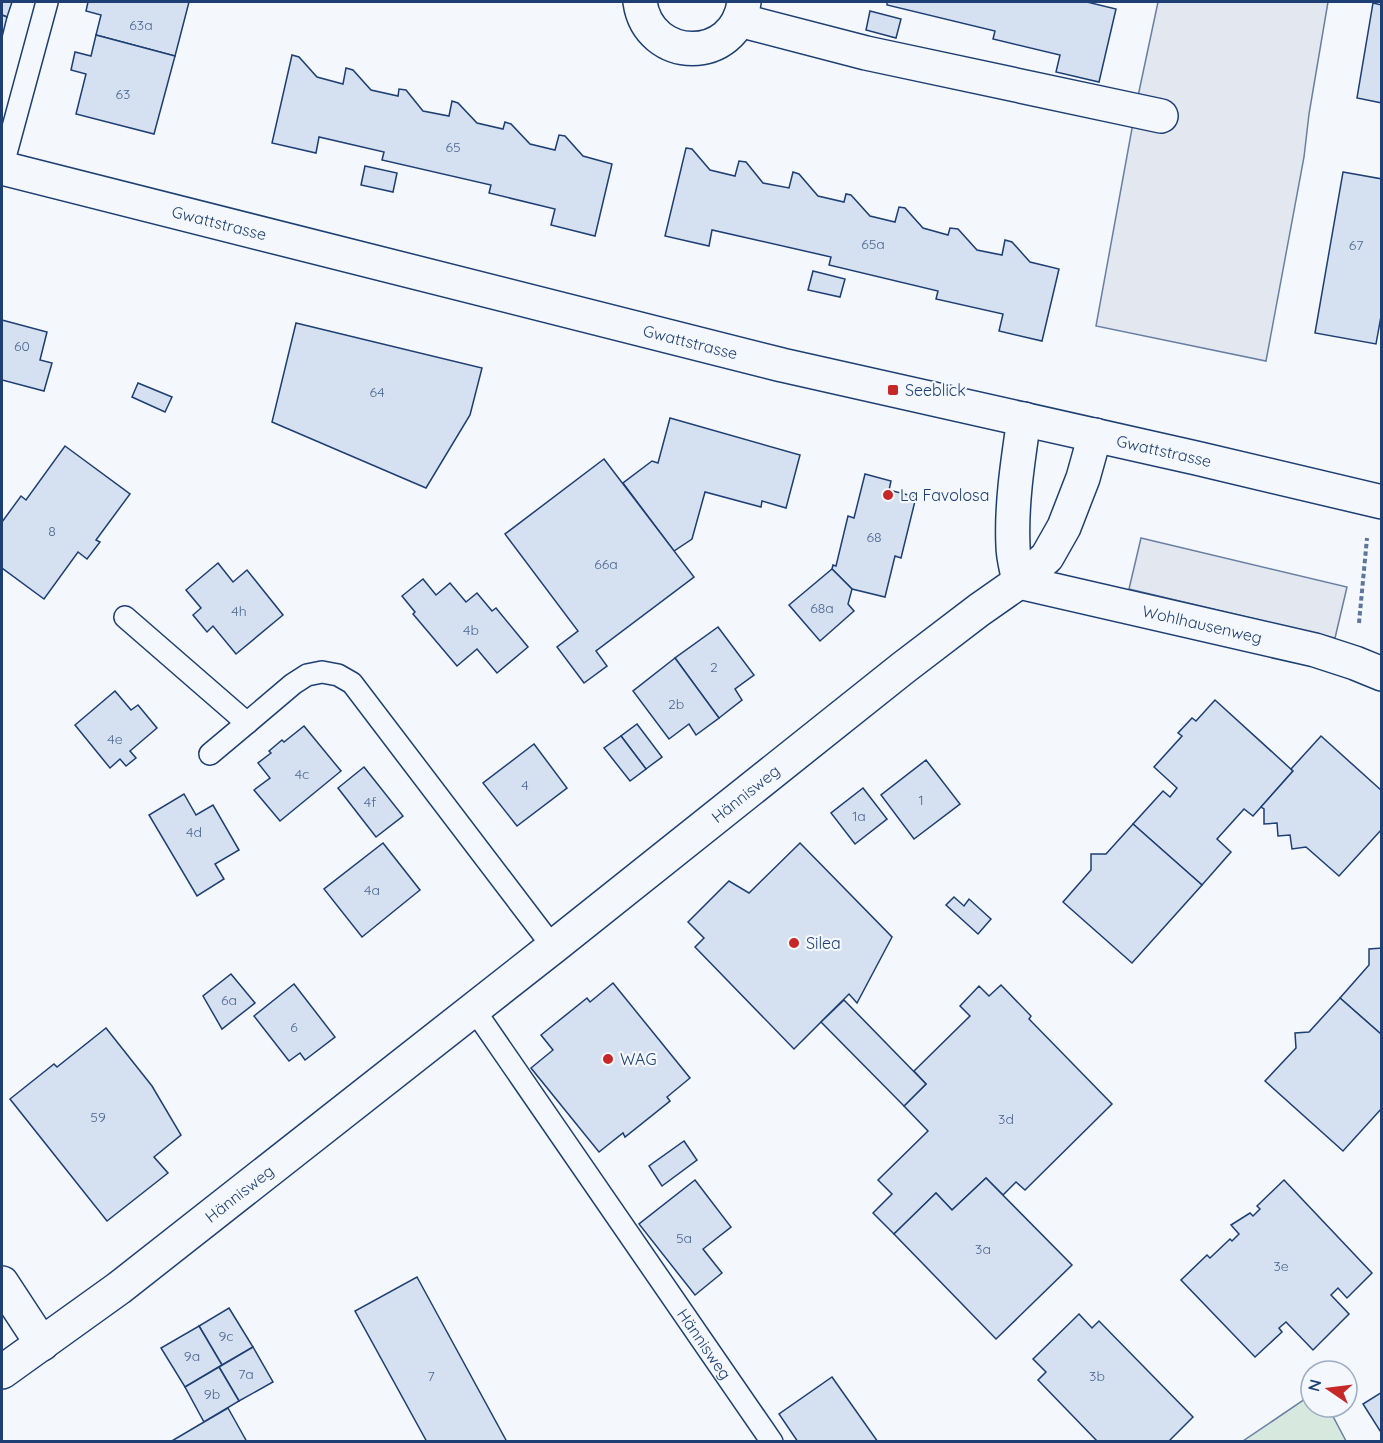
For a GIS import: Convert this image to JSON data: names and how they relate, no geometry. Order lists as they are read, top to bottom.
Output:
{
  "streets": {
    "street": ["Gwattstrasse", "Wohlhausenweg", "Hännisweg"]
  },
  "crossings": [
    ["Gwattstrasse", "Hännisweg"],
    ["Wohlhausenweg", "Hännisweg"]
  ],
  "places": {
    "transit": ["Seeblick"],
    "other": ["La Favolosa", "Silea", "WAG"]
  },
  "house_numbers": [
    "63a",
    "63",
    "65",
    "65a",
    "67",
    "60",
    "64",
    "8",
    "68",
    "66a",
    "68a",
    "4h",
    "4b",
    "2",
    "2b",
    "4e",
    "4c",
    "4",
    "1",
    "4f",
    "1a",
    "4d",
    "4a",
    "6a",
    "6",
    "59",
    "3d",
    "5a",
    "3a",
    "3e",
    "9c",
    "9a",
    "7a",
    "7",
    "3b",
    "9b"
  ],
  "north": "left"
}
